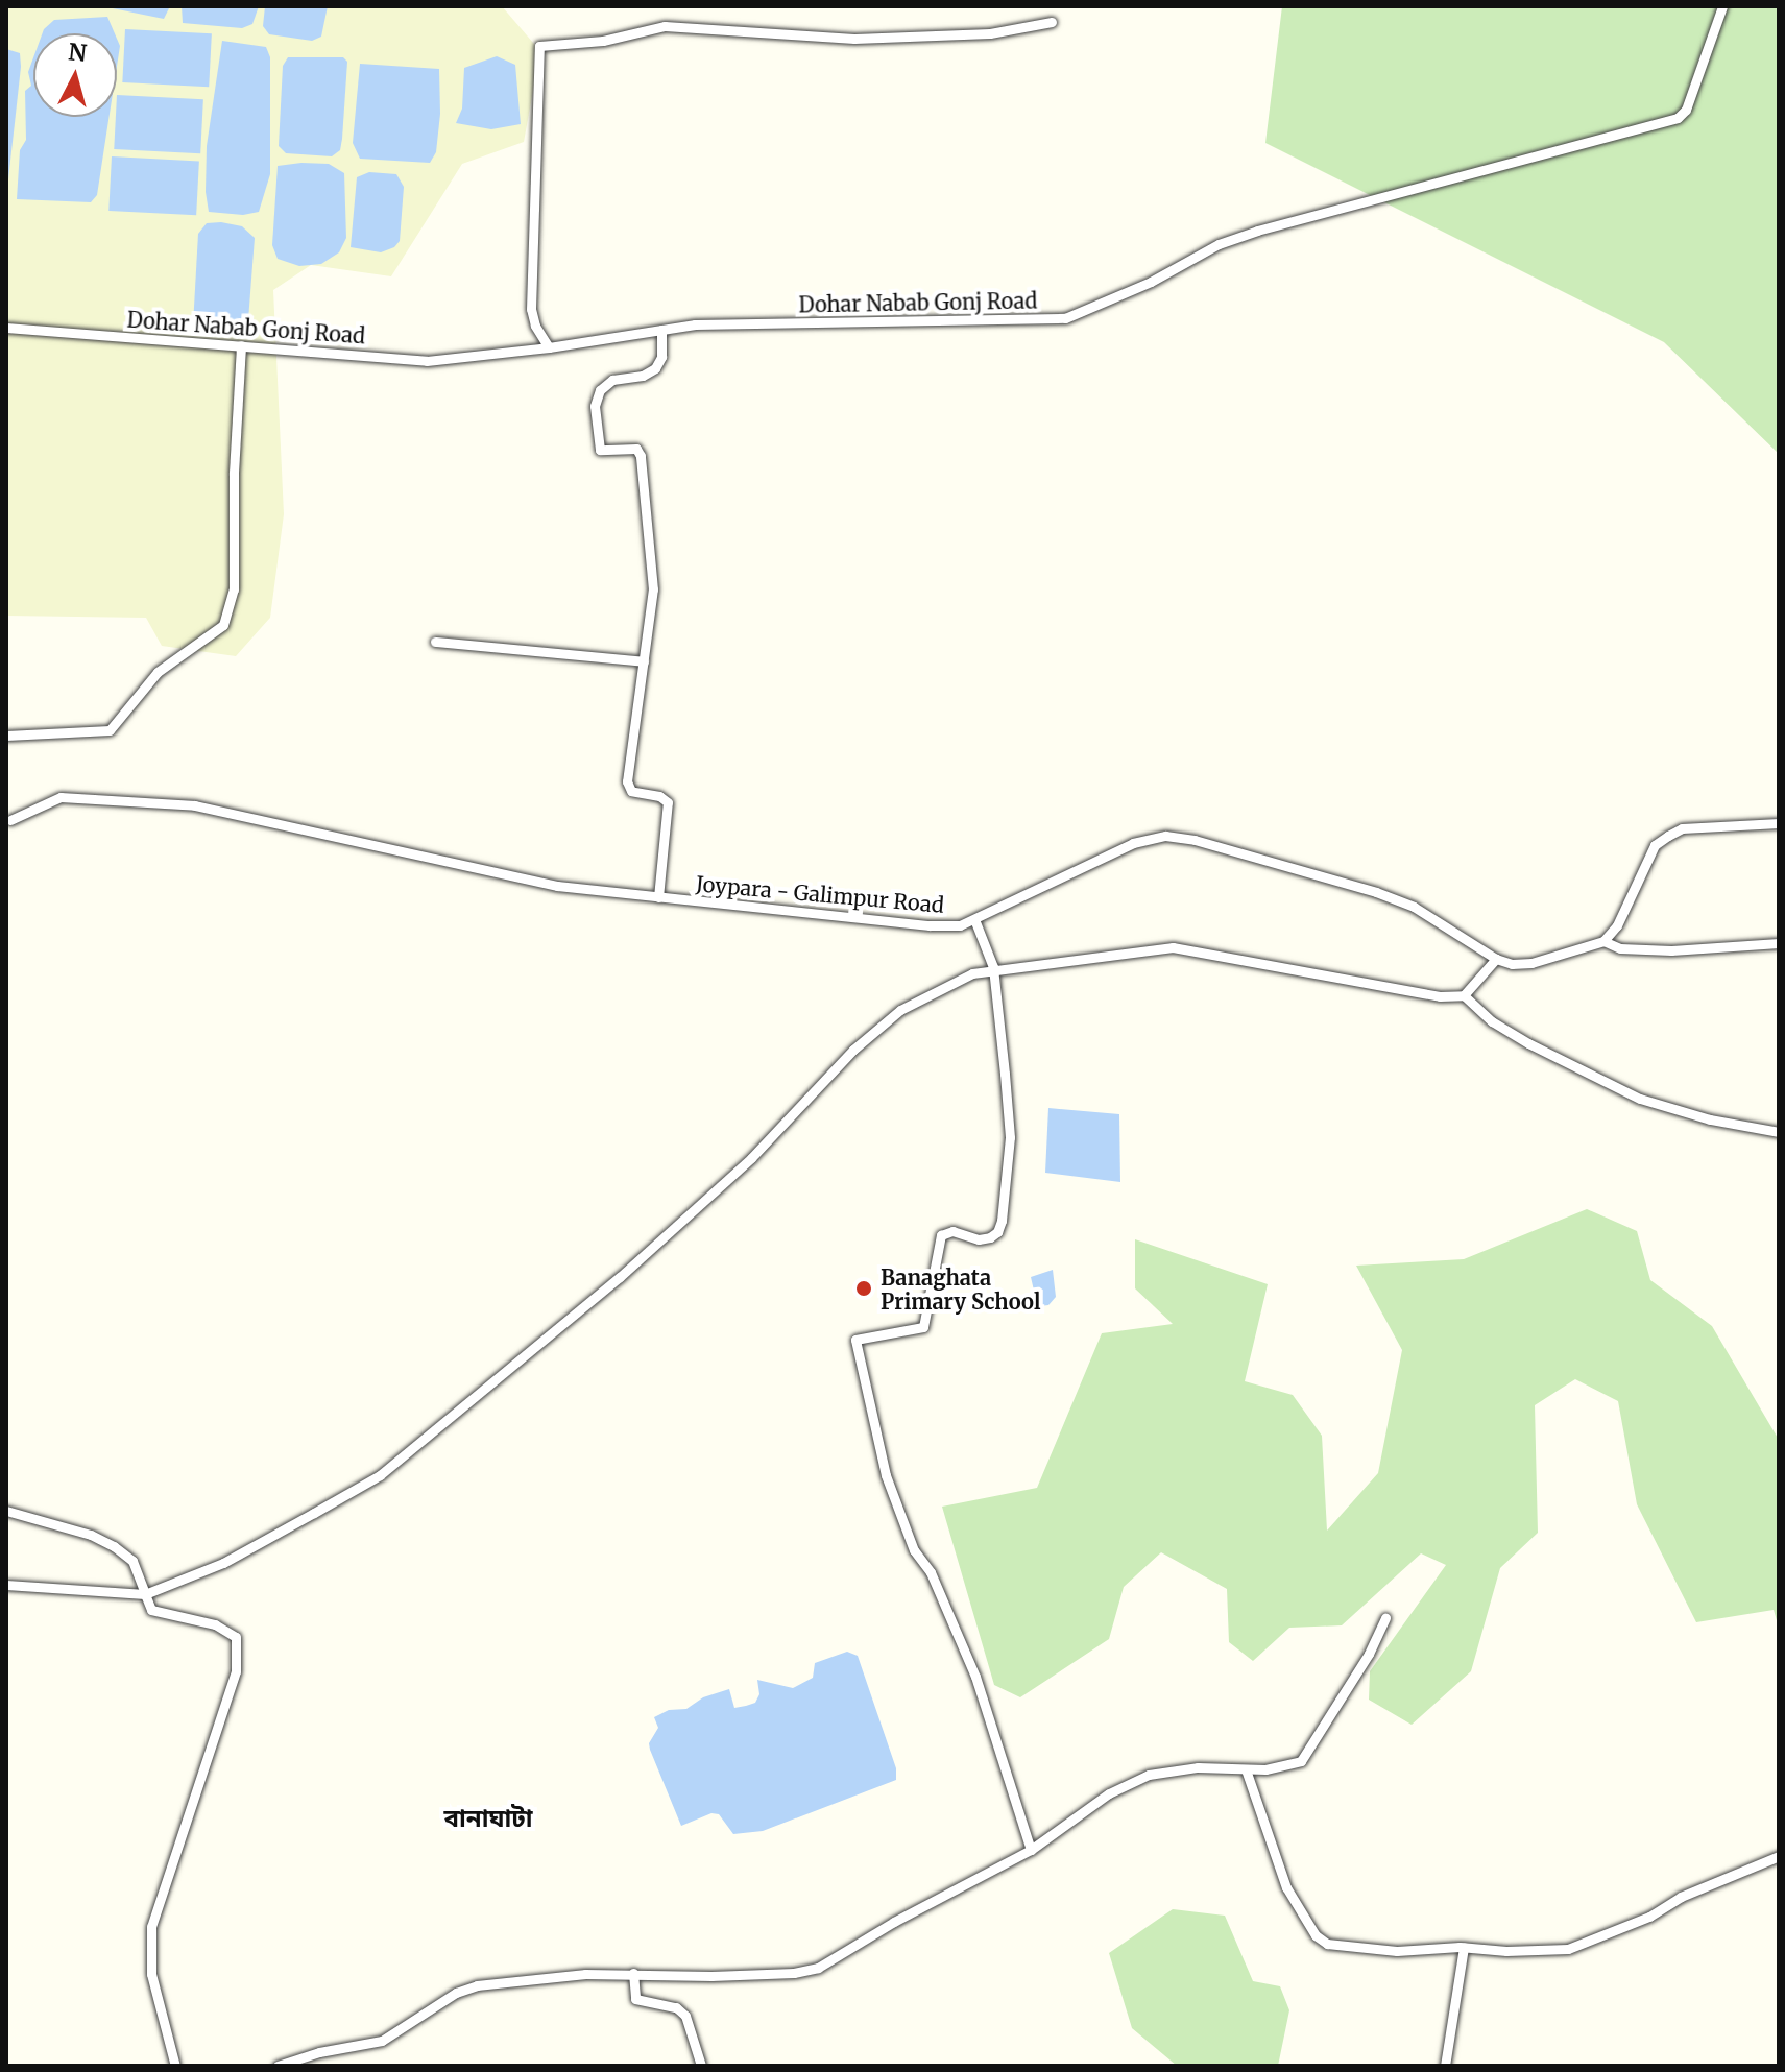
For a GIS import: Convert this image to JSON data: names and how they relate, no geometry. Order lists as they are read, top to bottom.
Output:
{
  "streets": {
    "street": ["Dohar Nabab Gonj Road", "Joypara - Galimpur Road"]
  },
  "districts": ["বানাঘাটা"],
  "places": ["Banaghata Primary School"],
  "north": "top"
}
